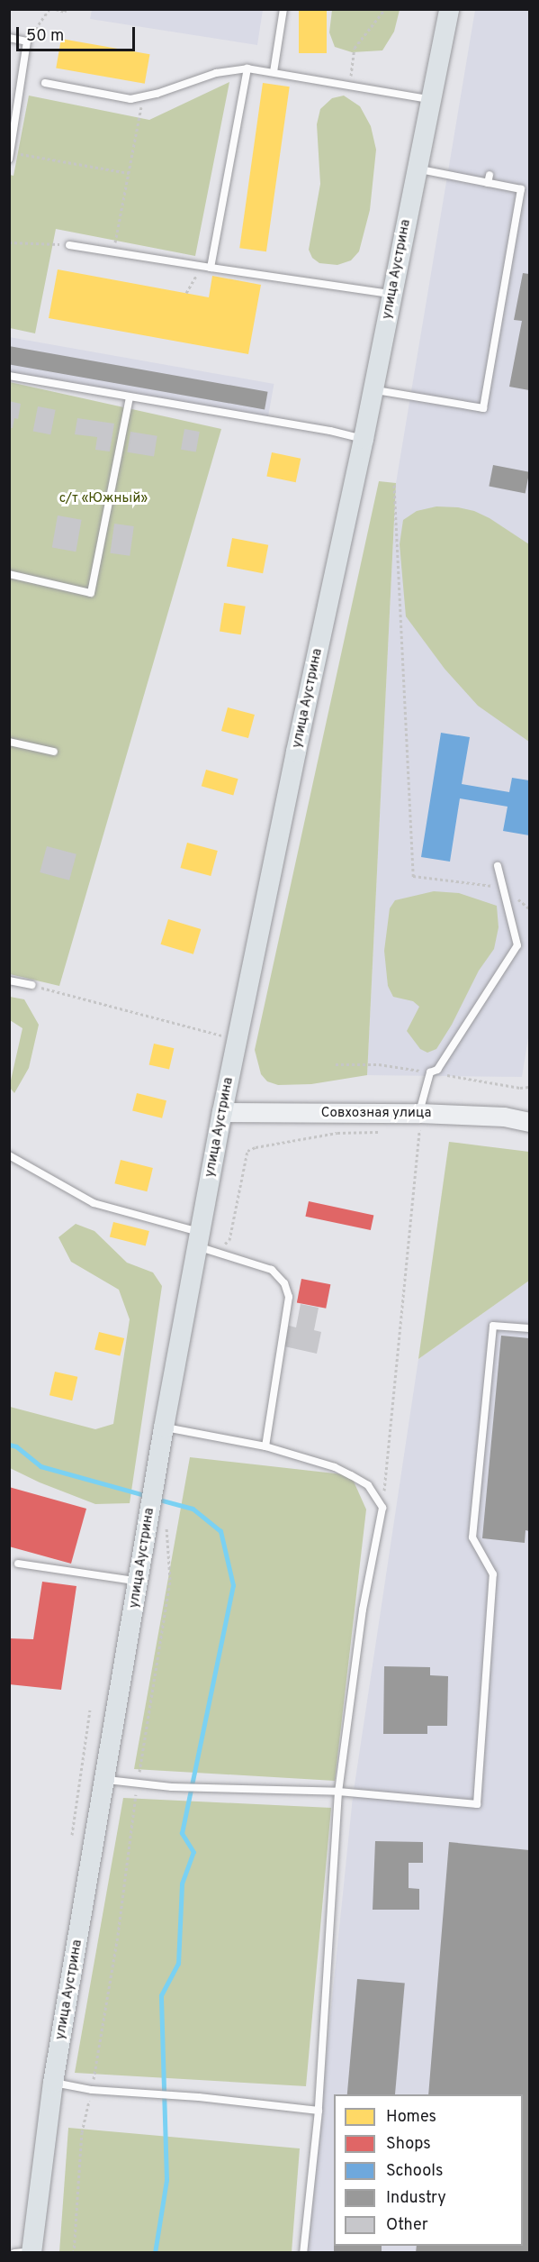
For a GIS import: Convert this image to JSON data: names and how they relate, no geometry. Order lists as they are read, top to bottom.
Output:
{
  "streets": {
    "main road": ["улица Аустрина", "Совхозная улица"]
  },
  "crossings": [
    ["улица Аустрина", "Совхозная улица"]
  ],
  "parks": ["с/т «Южный»"],
  "legend": [
    "Homes",
    "Shops",
    "Schools",
    "Industry",
    "Other"
  ],
  "scale_bar": "50 m"
}
